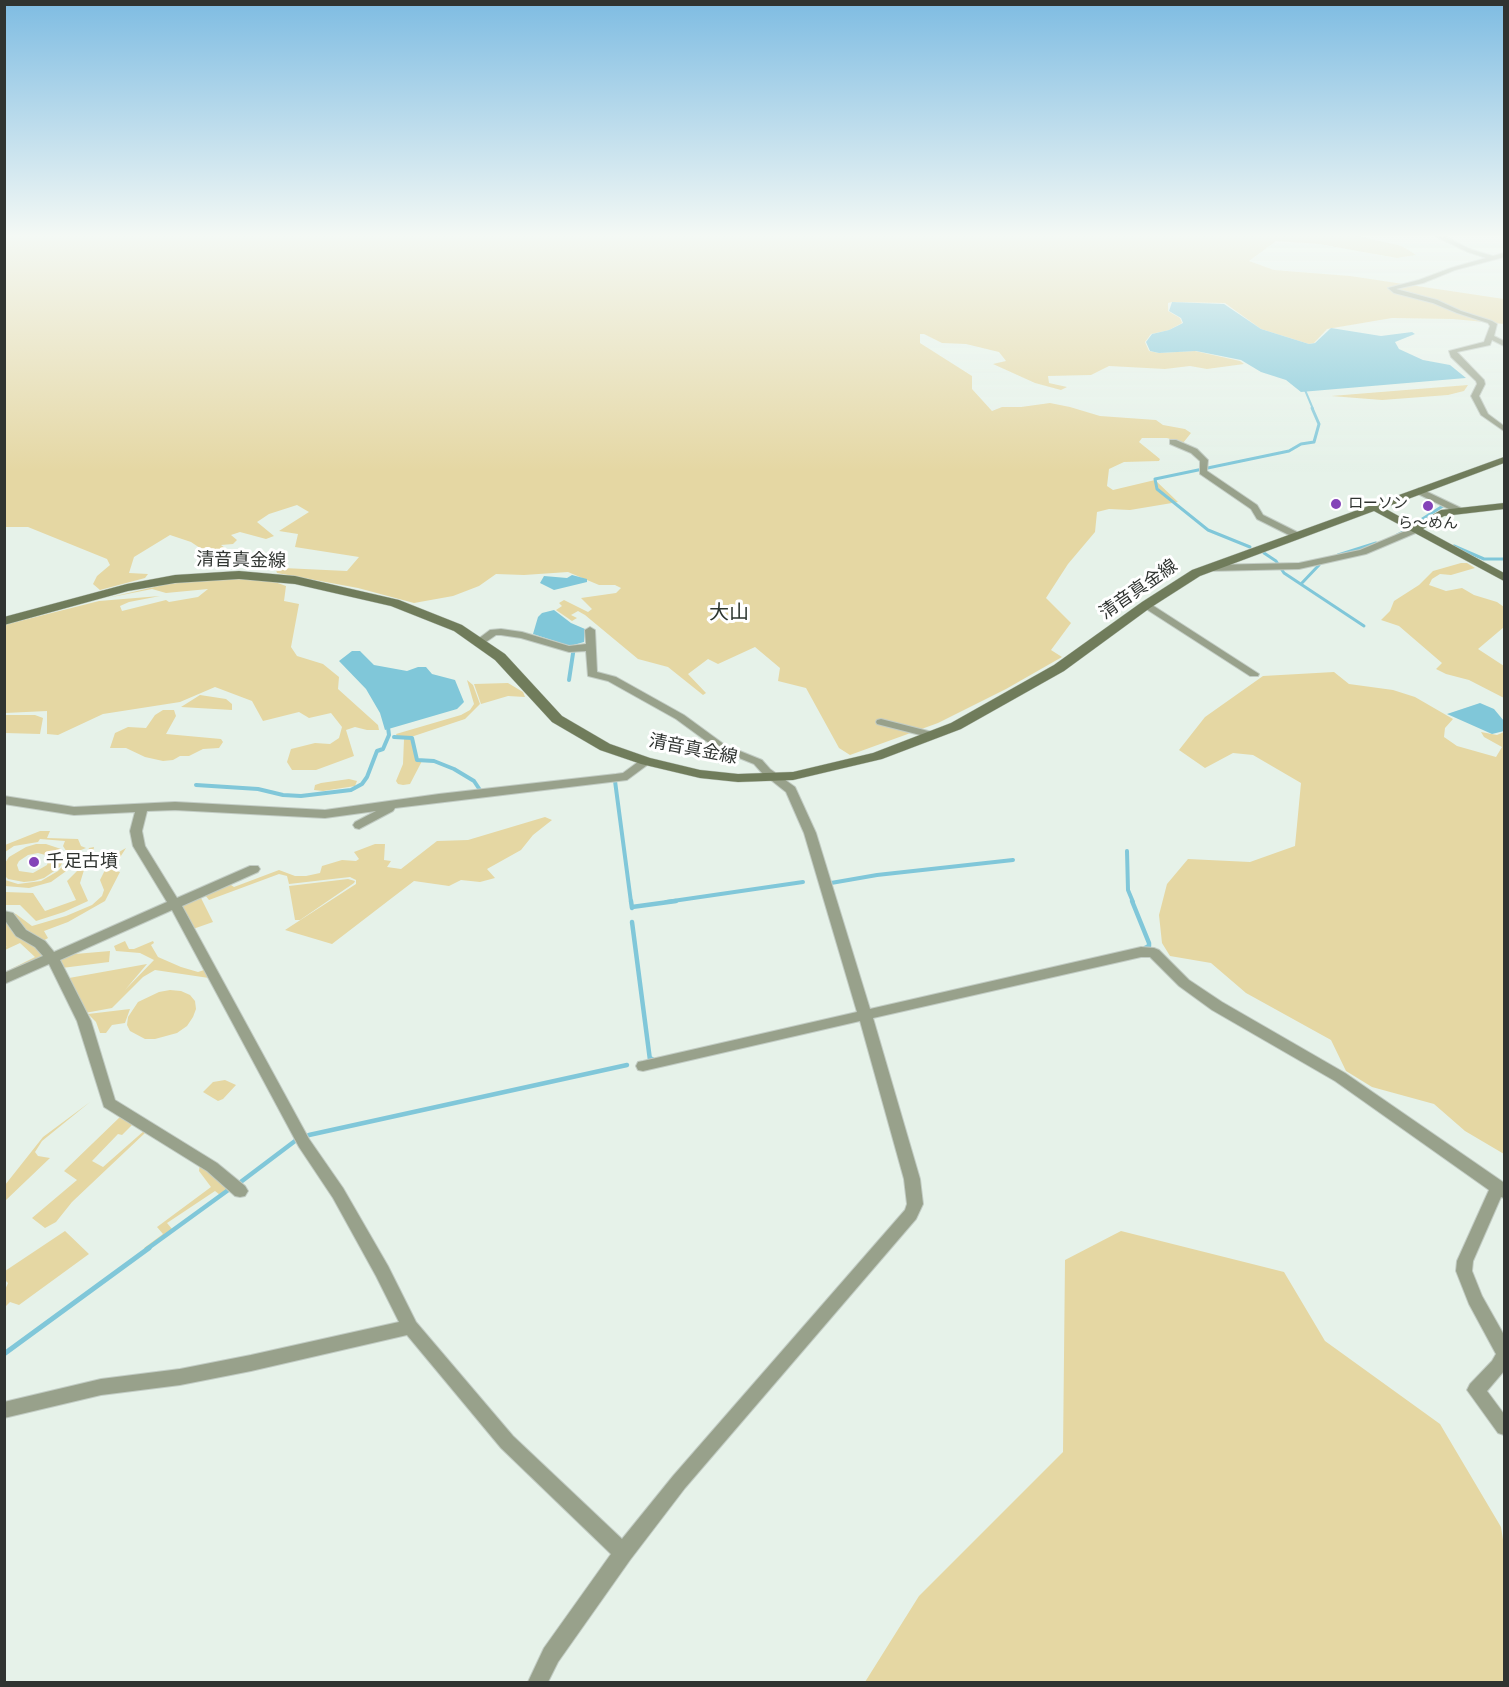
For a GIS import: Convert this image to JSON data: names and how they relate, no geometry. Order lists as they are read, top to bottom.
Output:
{
  "streets": {
    "main road": ["清音真金線"]
  },
  "districts": ["大山"],
  "places": ["ローソン", "ら～めん", "千足古墳"]
}
